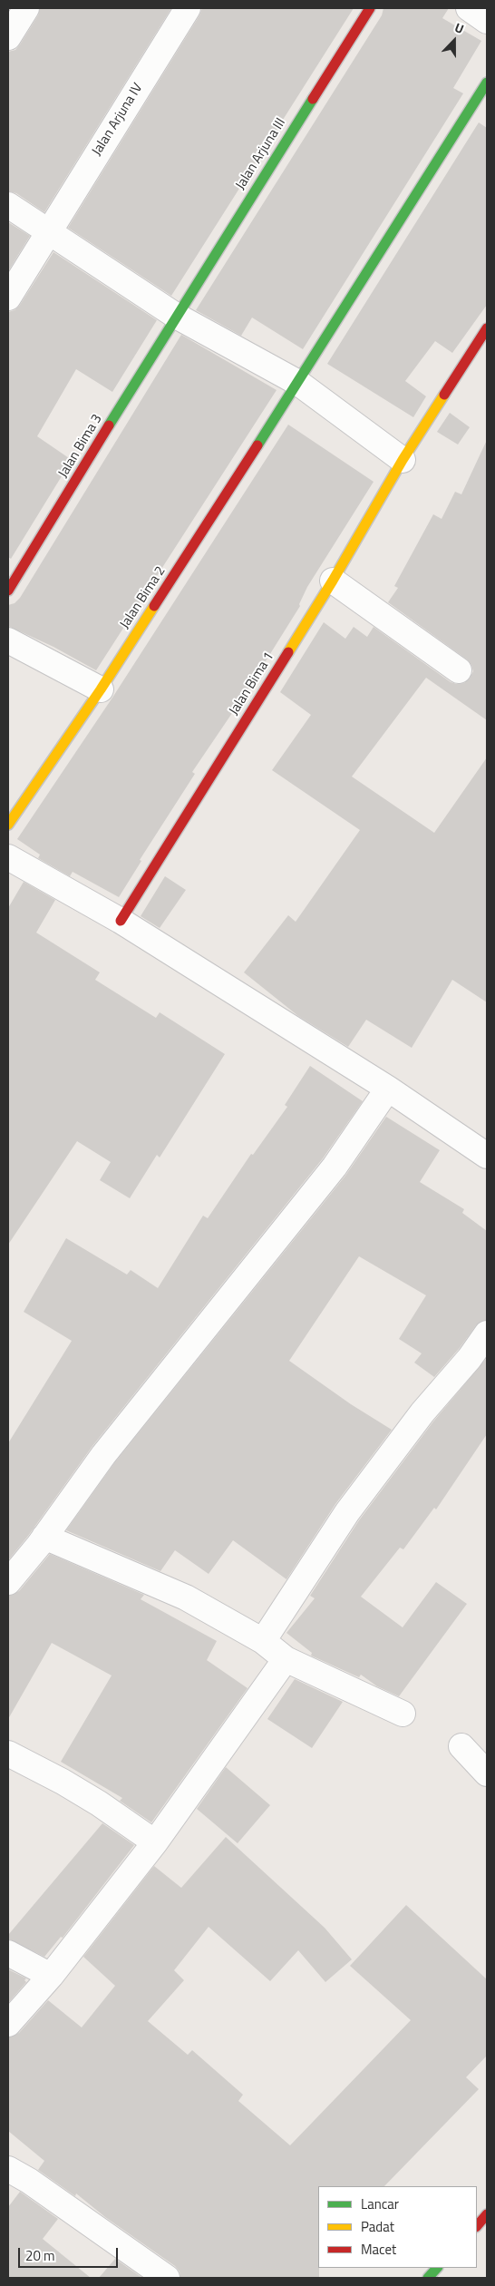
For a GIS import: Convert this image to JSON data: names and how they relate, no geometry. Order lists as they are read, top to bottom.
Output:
{
  "streets": {
    "street": [
      "Jalan Arjuna IV",
      "Jalan Arjuna III",
      "Jalan Bima 3",
      "Jalan Bima 2",
      "Jalan Bima 1"
    ]
  },
  "crossings": [
    ["Jalan Arjuna III", "Jalan Bima 3"]
  ],
  "legend": ["Lancar", "Padat", "Macet"],
  "scale_bar": "20 m",
  "north": "top"
}
